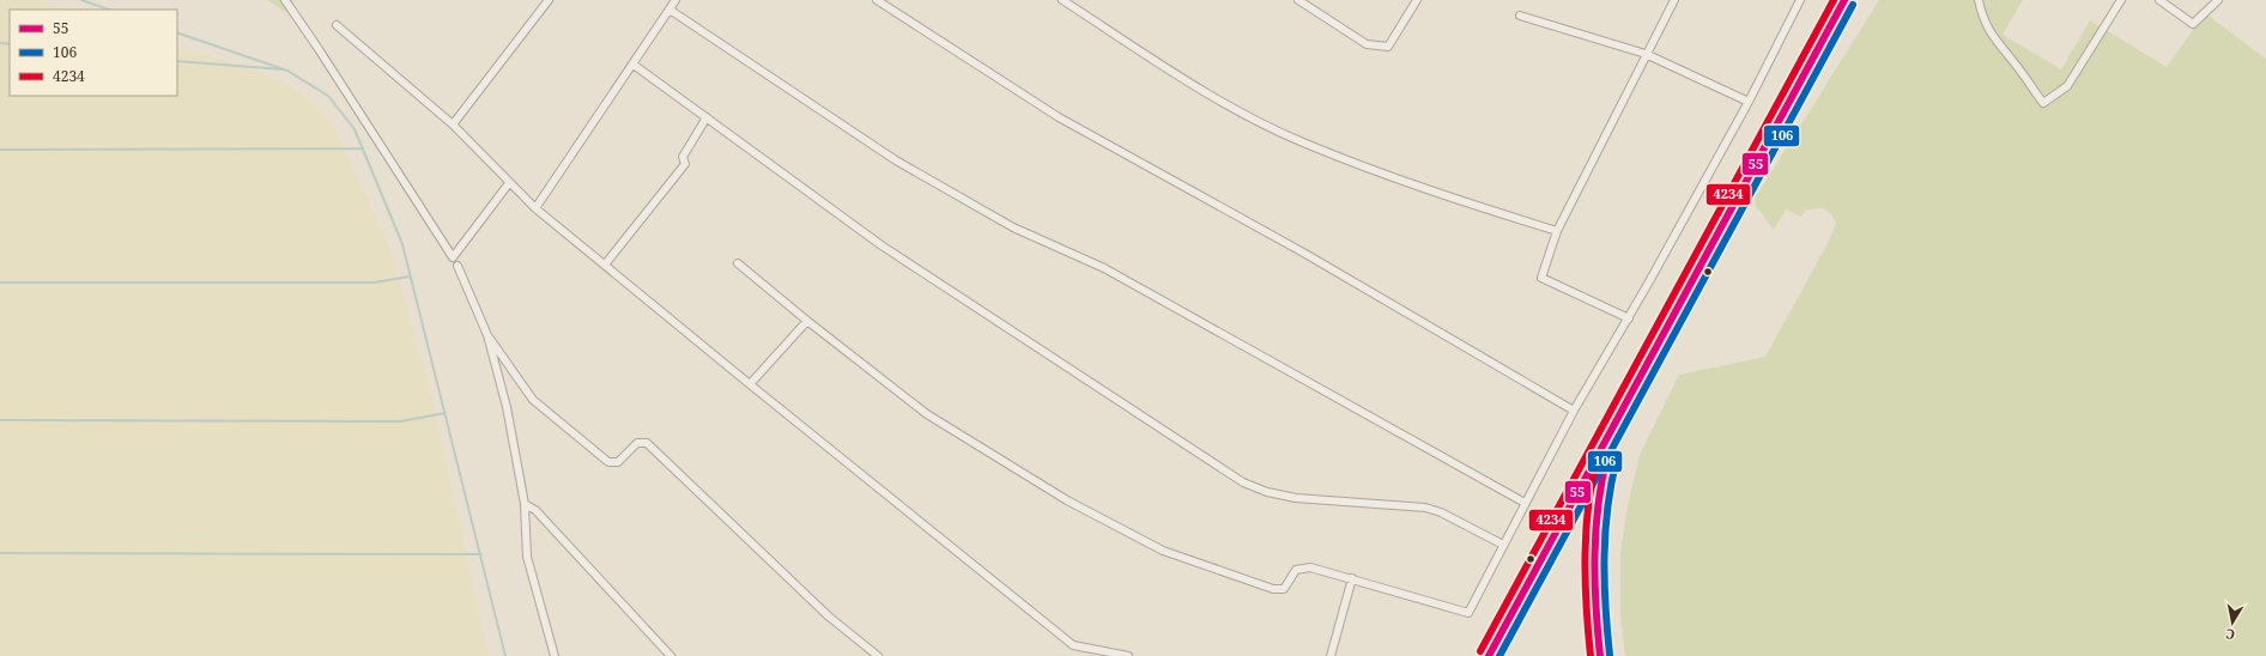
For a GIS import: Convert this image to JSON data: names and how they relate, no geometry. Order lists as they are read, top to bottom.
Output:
{
  "lines": ["transit line 55", "transit line 4234", "transit line 106"],
  "legend": ["55", "106", "4234"],
  "north": "bottom"
}
